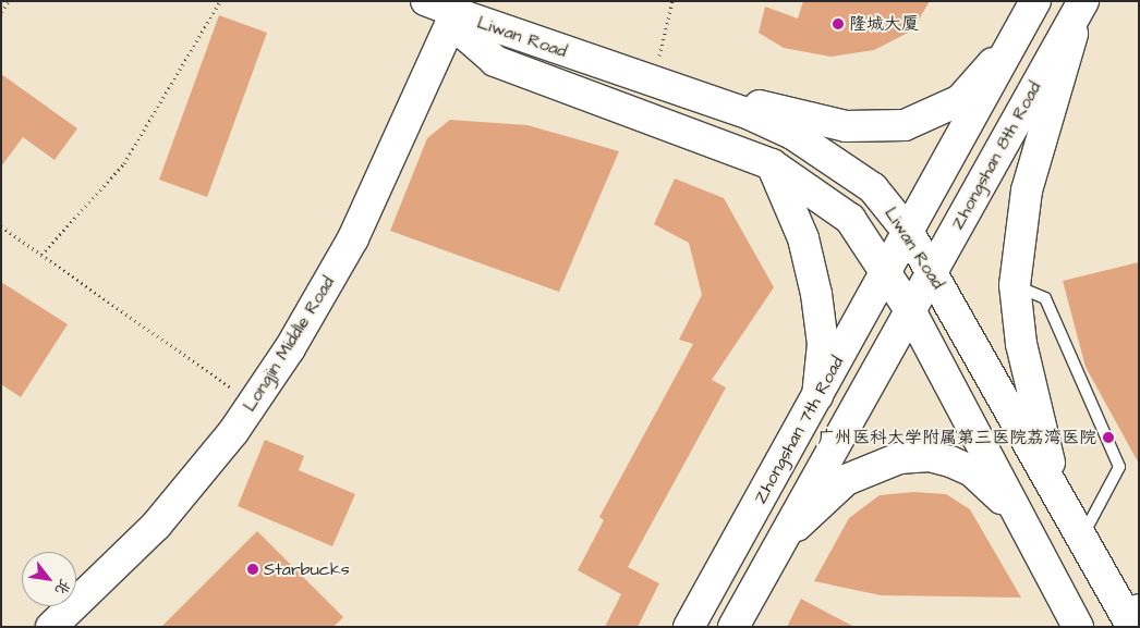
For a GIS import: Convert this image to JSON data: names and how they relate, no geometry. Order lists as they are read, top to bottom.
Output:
{
  "streets": {
    "main road": [
      "Liwan Road",
      "Zhongshan 8th Road",
      "Longjin Middle Road",
      "Zhongshan 7th Road"
    ]
  },
  "crossings": [
    ["Liwan Road", "Zhongshan 8th Road"],
    ["Liwan Road", "Longjin Middle Road"],
    ["Liwan Road", "Zhongshan 7th Road"]
  ],
  "places": ["隆城大厦", "广州医科大学附属第三医院荔湾医院", "Starbucks"],
  "north": "bottom right"
}
